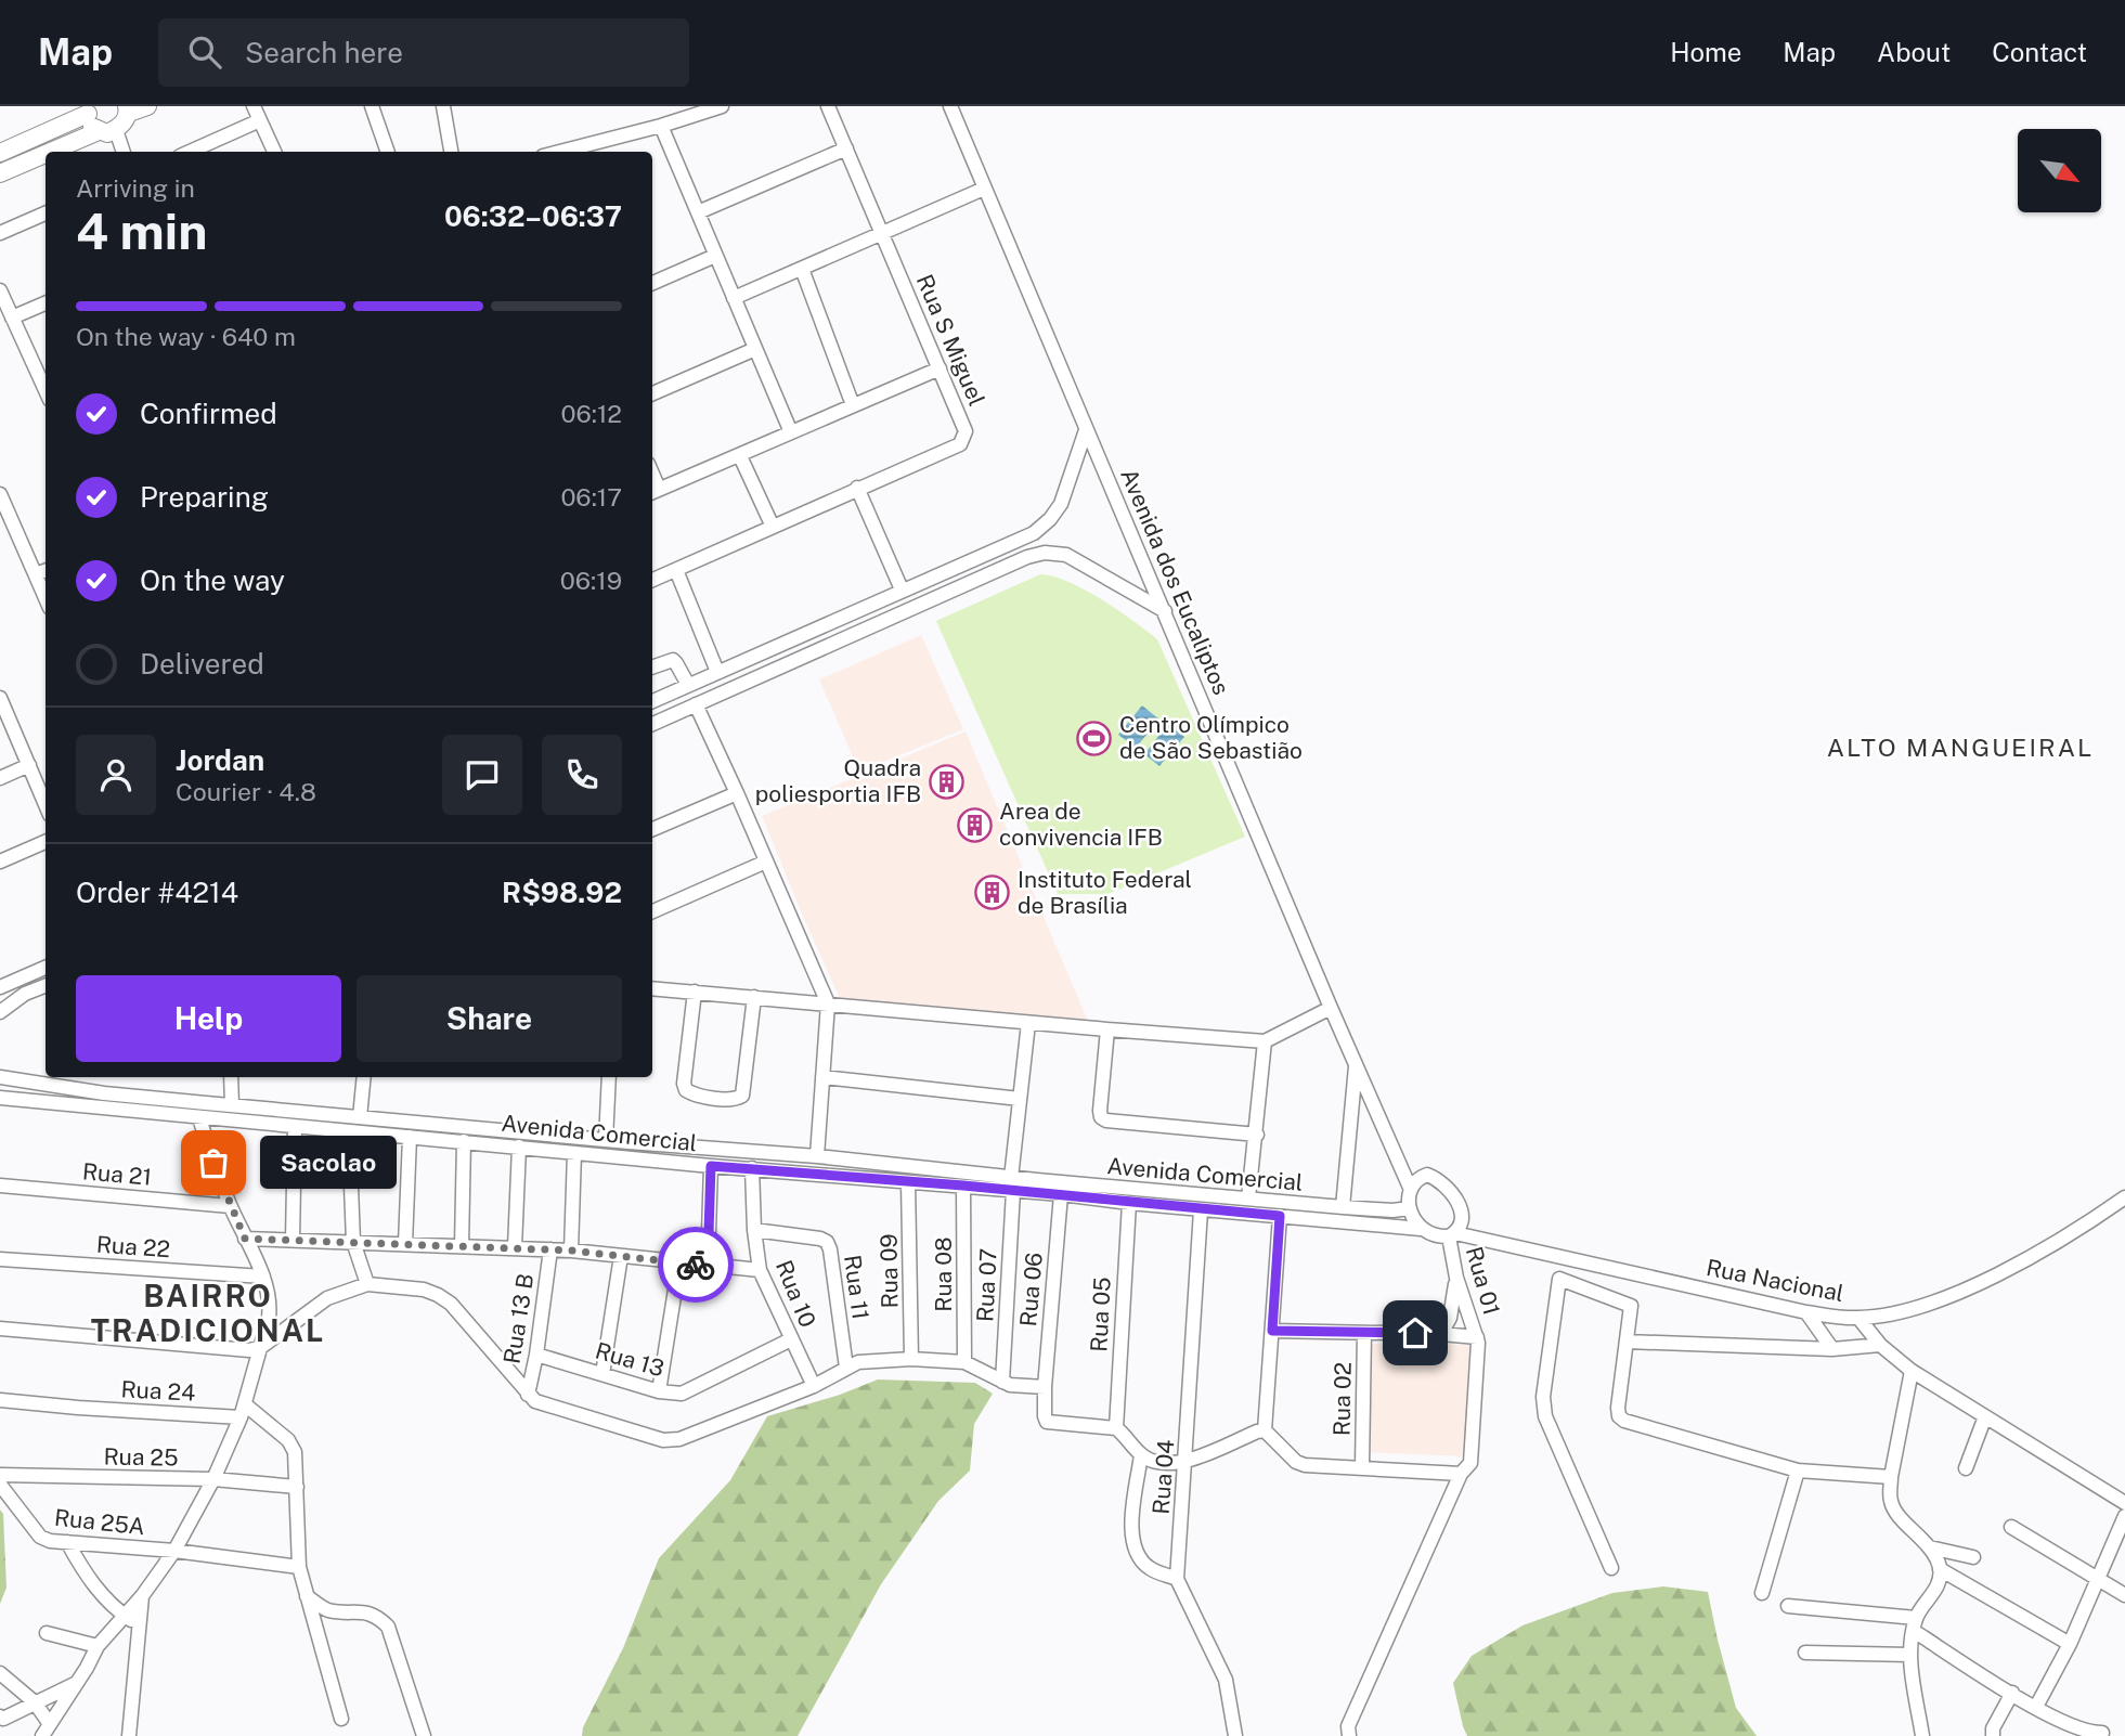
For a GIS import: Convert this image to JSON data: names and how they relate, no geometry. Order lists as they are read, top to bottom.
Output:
{
  "streets": {
    "street": [
      "Rua S Miguel",
      "Avenida dos Eucaliptos",
      "Avenida Comercial",
      "Rua 21",
      "Rua 22",
      "Rua 09",
      "Rua 08",
      "Rua 01",
      "Rua Nacional",
      "Rua 07",
      "Rua 11",
      "Rua 06",
      "Rua 10",
      "Rua 05",
      "Rua 13 B",
      "Rua 13",
      "Rua 24",
      "Rua 02",
      "Rua 25",
      "Rua 04",
      "Rua 25A"
    ]
  },
  "crossings": [
    ["Avenida dos Eucaliptos", "Avenida Comercial"],
    ["Avenida dos Eucaliptos", "Rua 01"],
    ["Avenida dos Eucaliptos", "Rua Nacional"],
    ["Avenida Comercial", "Rua 09"],
    ["Avenida Comercial", "Rua 08"],
    ["Avenida Comercial", "Rua 01"],
    ["Avenida Comercial", "Rua Nacional"],
    ["Avenida Comercial", "Rua 07"],
    ["Avenida Comercial", "Rua 06"],
    ["Avenida Comercial", "Rua 10"],
    ["Avenida Comercial", "Rua 05"],
    ["Avenida Comercial", "Rua 04"],
    ["Rua 01", "Rua Nacional"],
    ["Rua 01", "Rua 02"],
    ["Rua 11", "Rua 10"],
    ["Rua 06", "Rua 05"],
    ["Rua 10", "Rua 13"],
    ["Rua 13 B", "Rua 13"]
  ],
  "districts": ["ALTO MANGUEIRAL", "BAIRRO TRADICIONAL"],
  "places": {
    "sports": ["Centro Olímpico de São Sebastião"],
    "building": ["Quadra poliesportia IFB", "Area de convivencia IFB", "Instituto Federal de Brasília"],
    "other": ["Sacolao"]
  },
  "north": "bottom right",
  "page": {
    "header": "Map",
    "search": "Search here",
    "nav": [
      "Home",
      "Map",
      "About",
      "Contact"
    ],
    "heading": ["4 min", "Arriving in", "06:32–06:37"],
    "panel": [
      "Jordan",
      "Courier · 4.8",
      "Order #4214",
      "R$98.92"
    ],
    "bar": "On the way · 640 m",
    "list": [
      ["Confirmed", "06:12"],
      ["Preparing", "06:17"],
      ["On the way", "06:19"],
      "Delivered"
    ],
    "buttons": ["Help", "Share"],
    "bubble": "Sacolao"
  }
}
